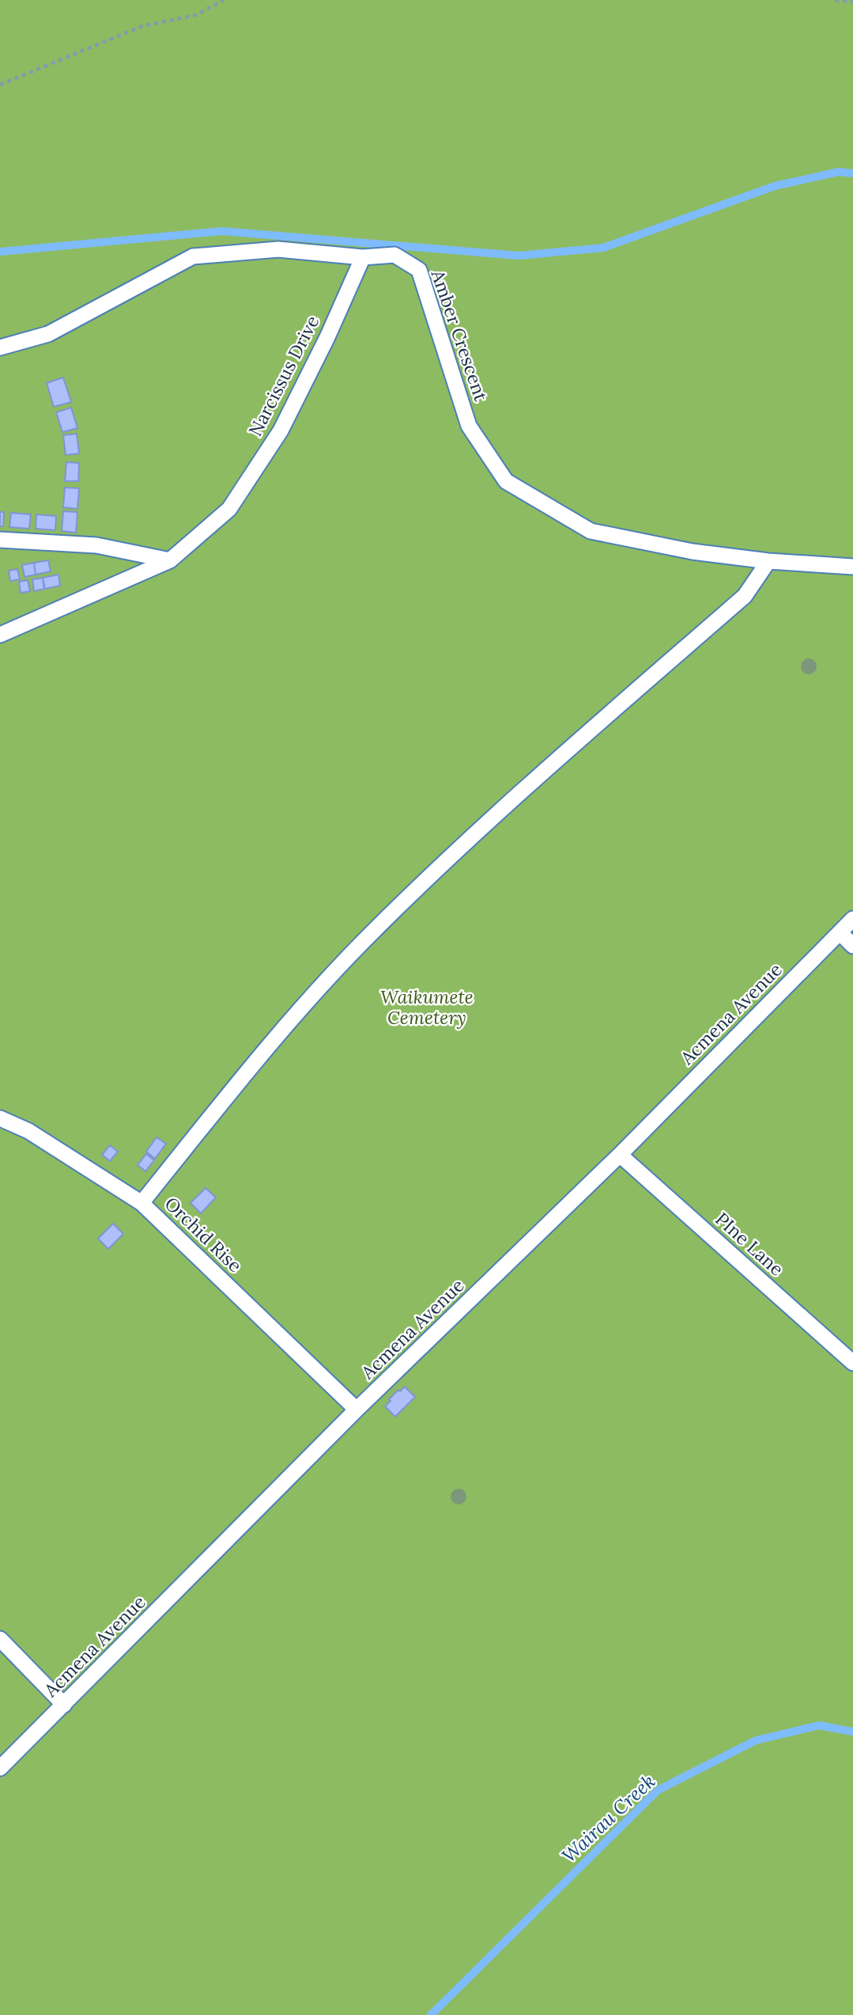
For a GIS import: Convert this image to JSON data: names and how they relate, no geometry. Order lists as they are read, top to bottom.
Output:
{
  "streets": {
    "lane": [
      "Amber Crescent",
      "Narcissus Drive",
      "Acmena Avenue",
      "Orchid Rise",
      "PIne Lane"
    ]
  },
  "crossings": [
    ["Amber Crescent", "Narcissus Drive"],
    ["Acmena Avenue", "Orchid Rise"],
    ["Acmena Avenue", "PIne Lane"]
  ],
  "water": ["Wairau Creek"],
  "parks": ["Waikumete Cemetery"]
}
